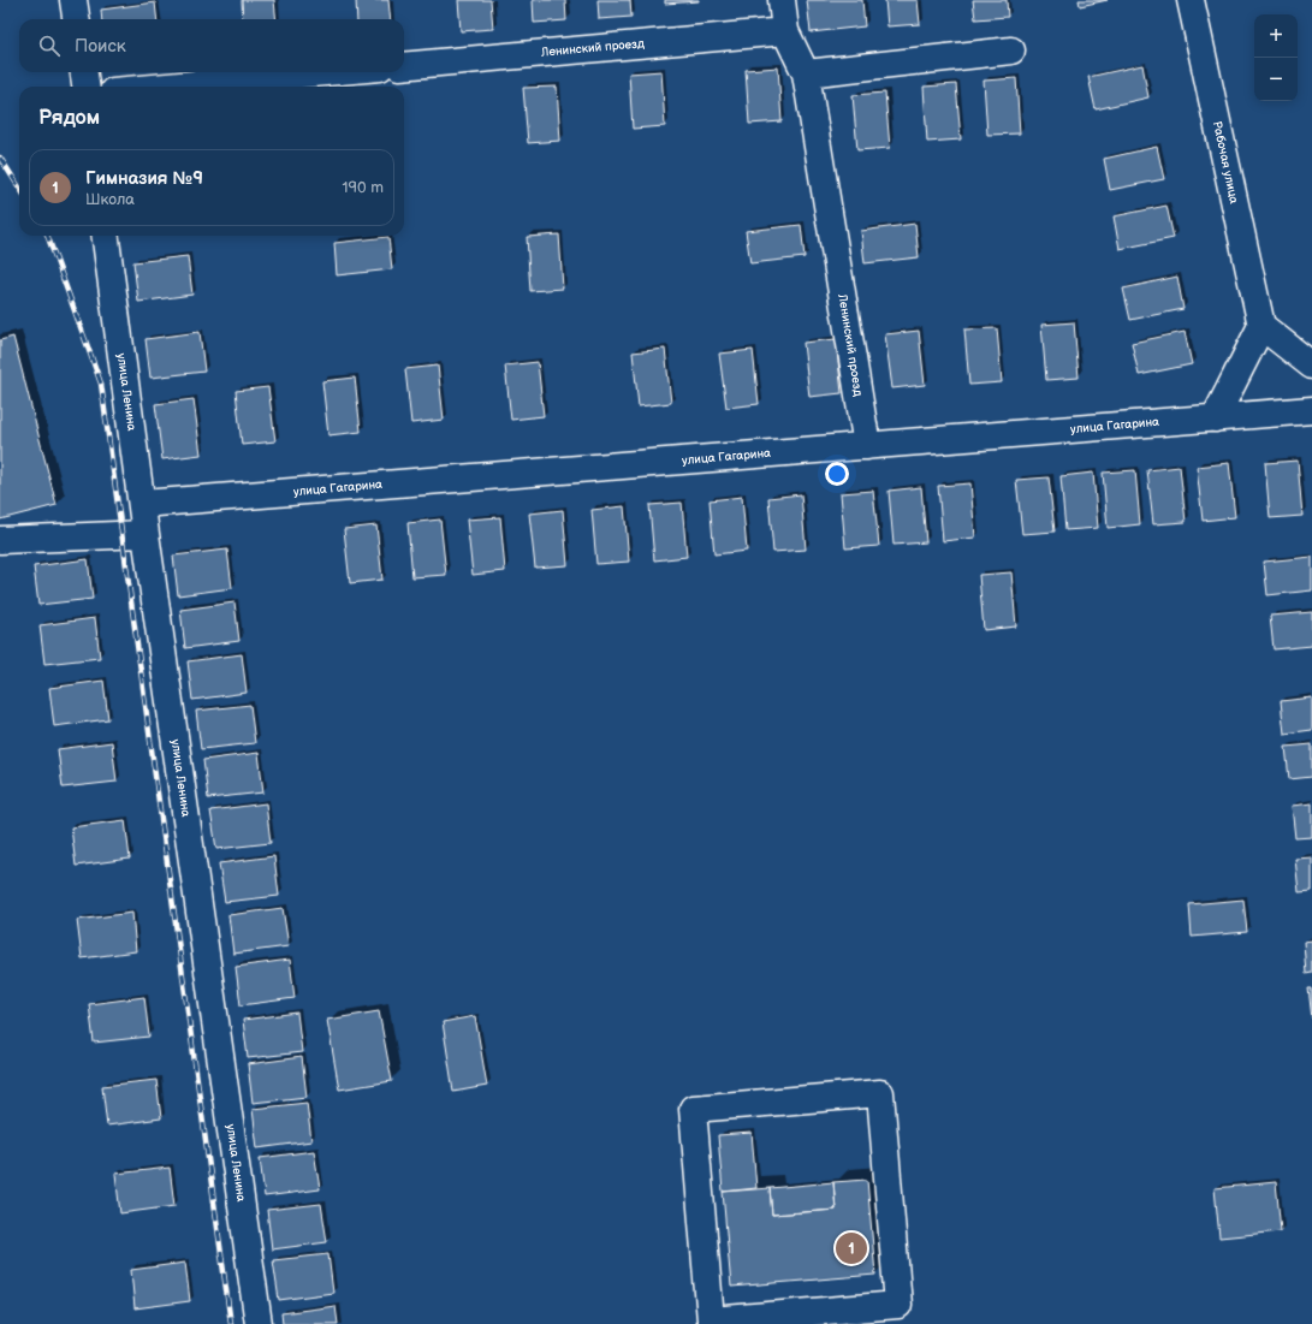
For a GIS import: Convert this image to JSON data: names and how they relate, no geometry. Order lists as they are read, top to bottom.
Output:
{
  "streets": {
    "street": [
      "Ленинский проезд",
      "Рабочая улица",
      "улица Ленина",
      "улица Гагарина"
    ]
  },
  "crossings": [
    ["Ленинский проезд", "улица Гагарина"],
    ["улица Ленина", "улица Гагарина"]
  ],
  "page": {
    "map_buttons": ["+", "−"],
    "search": "Поиск",
    "heading": "Рядом",
    "list": [
      {
        "mark": "1",
        "name": "Гимназия №9",
        "note": "Школа",
        "value": "190 m"
      }
    ],
    "pins": "1"
  }
}
